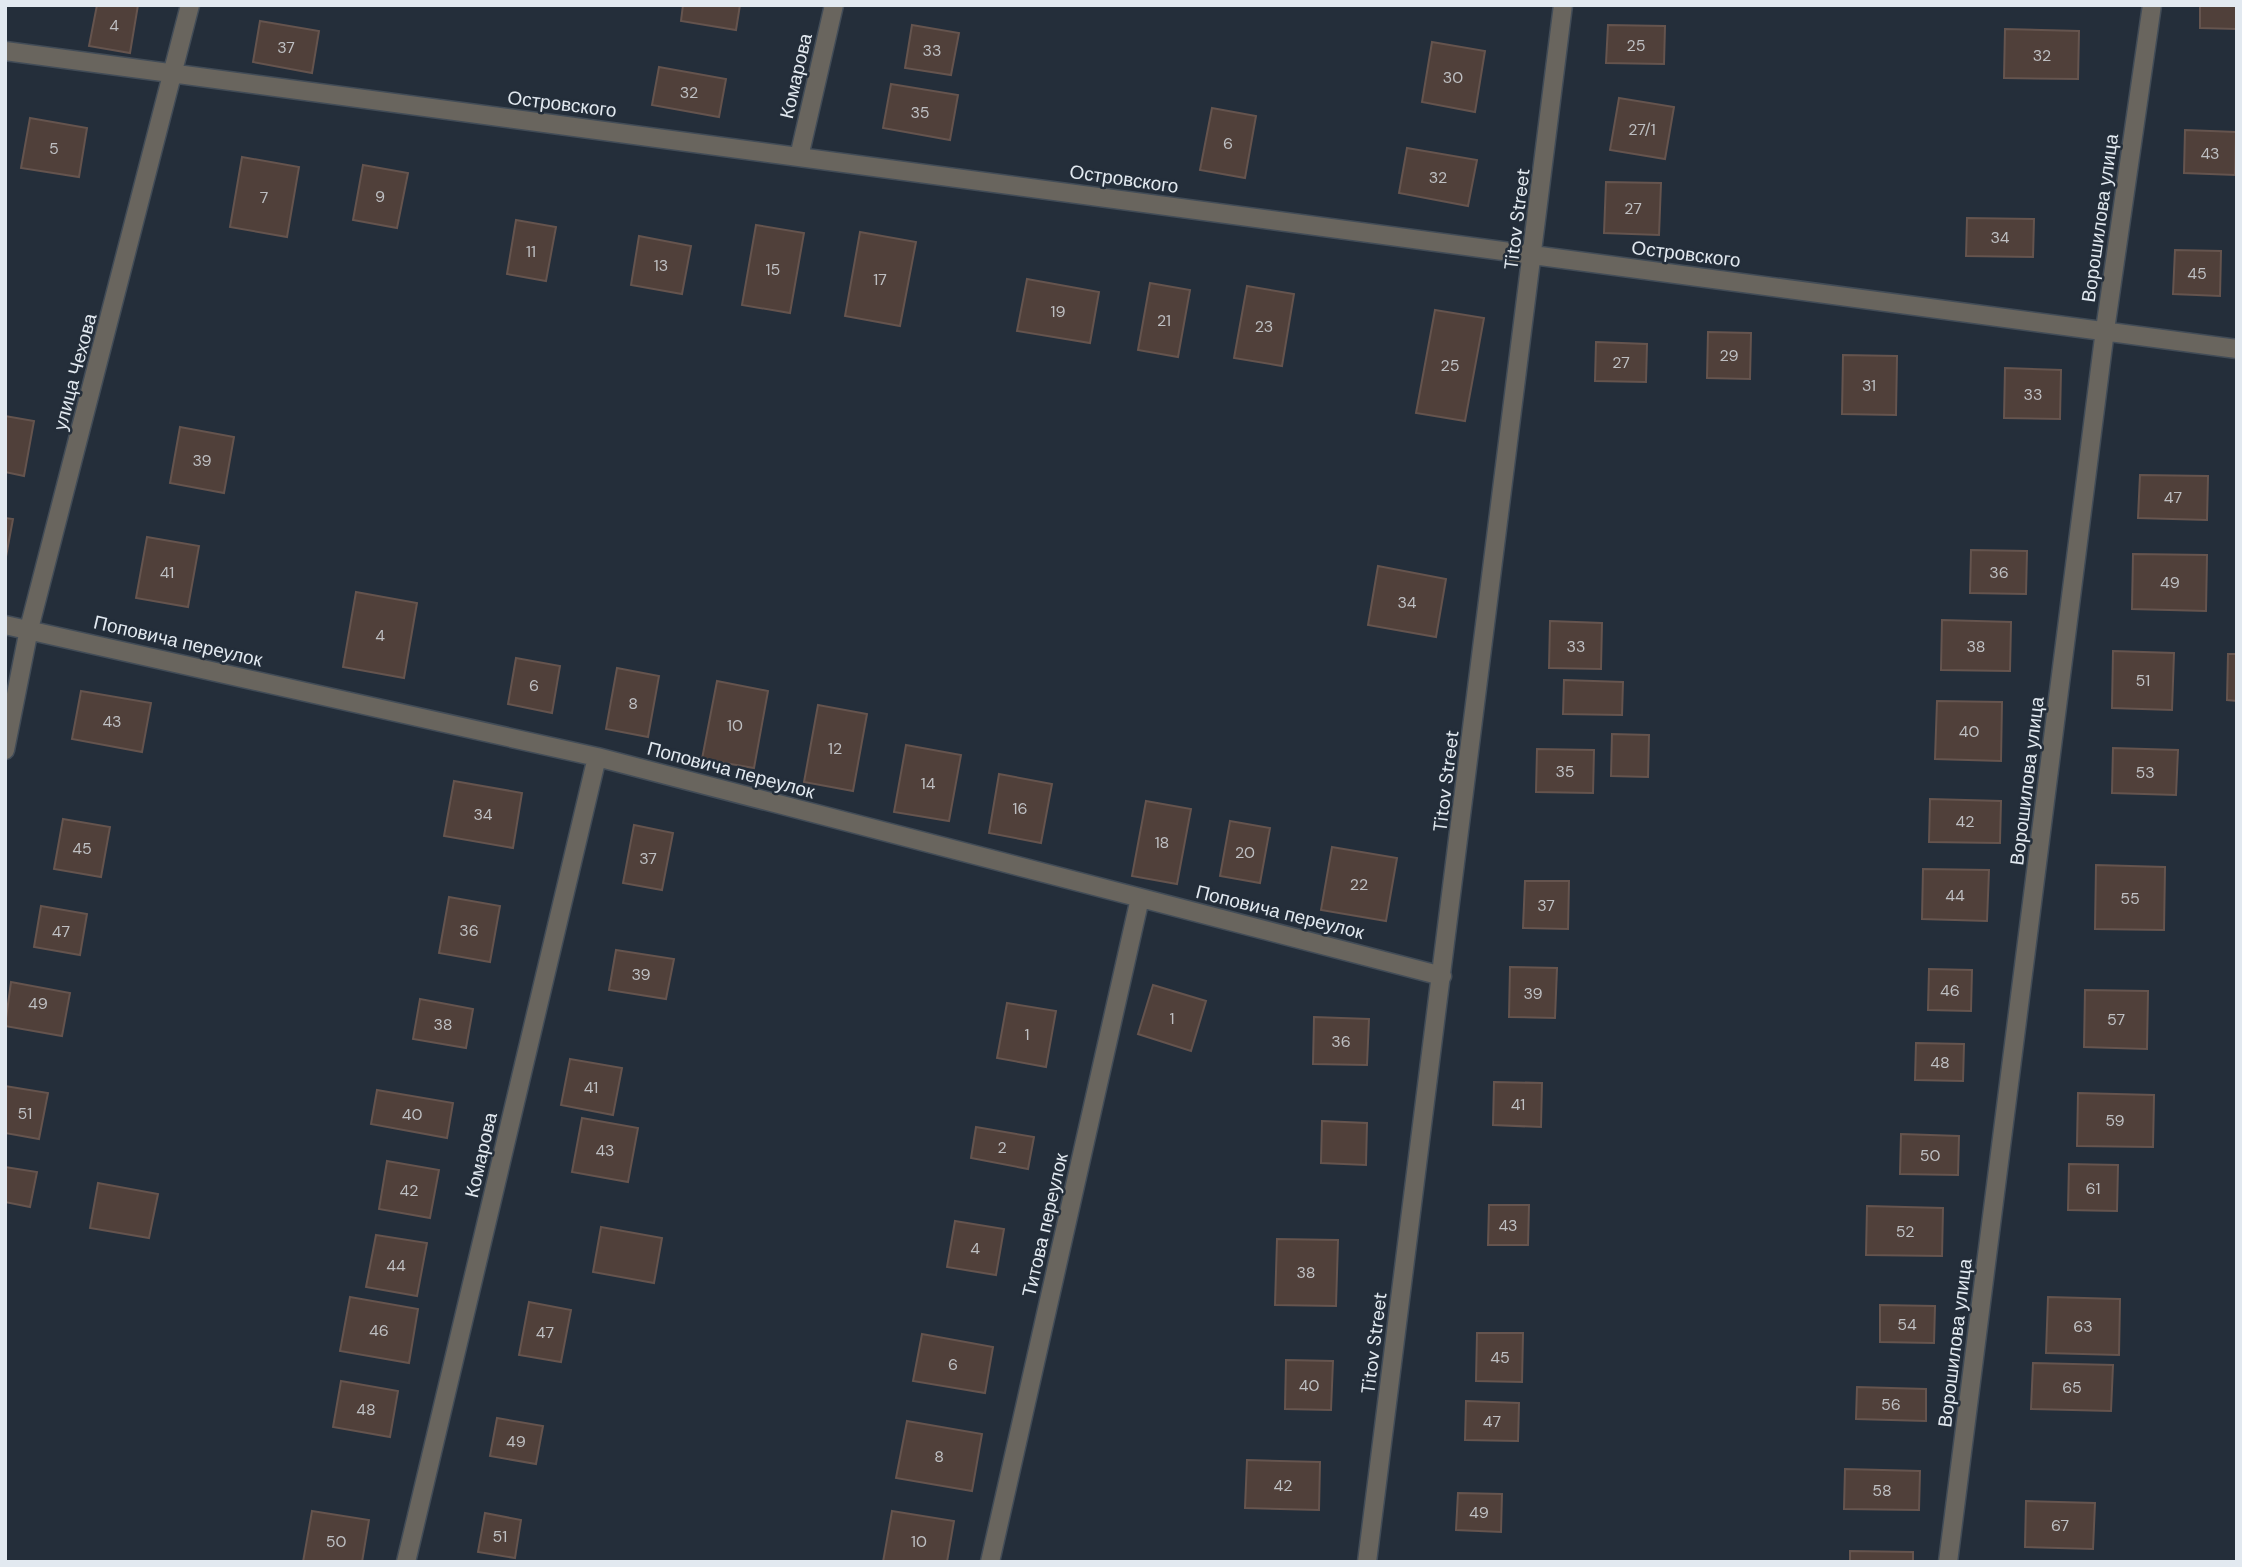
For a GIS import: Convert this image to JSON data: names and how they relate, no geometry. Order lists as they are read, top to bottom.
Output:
{
  "streets": {
    "street": [
      "Комарова",
      "Островского",
      "Ворошилова улица",
      "Titov Street",
      "улица Чехова",
      "Поповича переулок",
      "Титова переулок"
    ]
  },
  "crossings": [
    ["Комарова", "Островского"],
    ["Комарова", "Поповича переулок"],
    ["Островского", "Ворошилова улица"],
    ["Островского", "Titov Street"],
    ["Островского", "улица Чехова"],
    ["Titov Street", "Поповича переулок"],
    ["улица Чехова", "Поповича переулок"],
    ["Поповича переулок", "Титова переулок"]
  ],
  "house_numbers": [
    "4",
    "25",
    "37",
    "33",
    "32",
    "30",
    "32",
    "35",
    "27/1",
    "6",
    "5",
    "43",
    "32",
    "9",
    "7",
    "27",
    "34",
    "11",
    "13",
    "15",
    "45",
    "17",
    "19",
    "21",
    "23",
    "29",
    "27",
    "25",
    "31",
    "33",
    "39",
    "47",
    "41",
    "36",
    "49",
    "34",
    "4",
    "33",
    "38",
    "51",
    "6",
    "8",
    "43",
    "10",
    "40",
    "12",
    "35",
    "53",
    "14",
    "16",
    "34",
    "42",
    "18",
    "45",
    "20",
    "37",
    "22",
    "44",
    "55",
    "37",
    "36",
    "47",
    "39",
    "46",
    "39",
    "49",
    "1",
    "57",
    "38",
    "1",
    "36",
    "48",
    "41",
    "41",
    "51",
    "40",
    "59",
    "2",
    "43",
    "50",
    "61",
    "42",
    "43",
    "52",
    "4",
    "44",
    "38",
    "54",
    "63",
    "46",
    "47",
    "45",
    "6",
    "40",
    "65",
    "56",
    "48",
    "47",
    "49",
    "8",
    "42",
    "58",
    "49",
    "67",
    "51",
    "50",
    "10"
  ]
}
